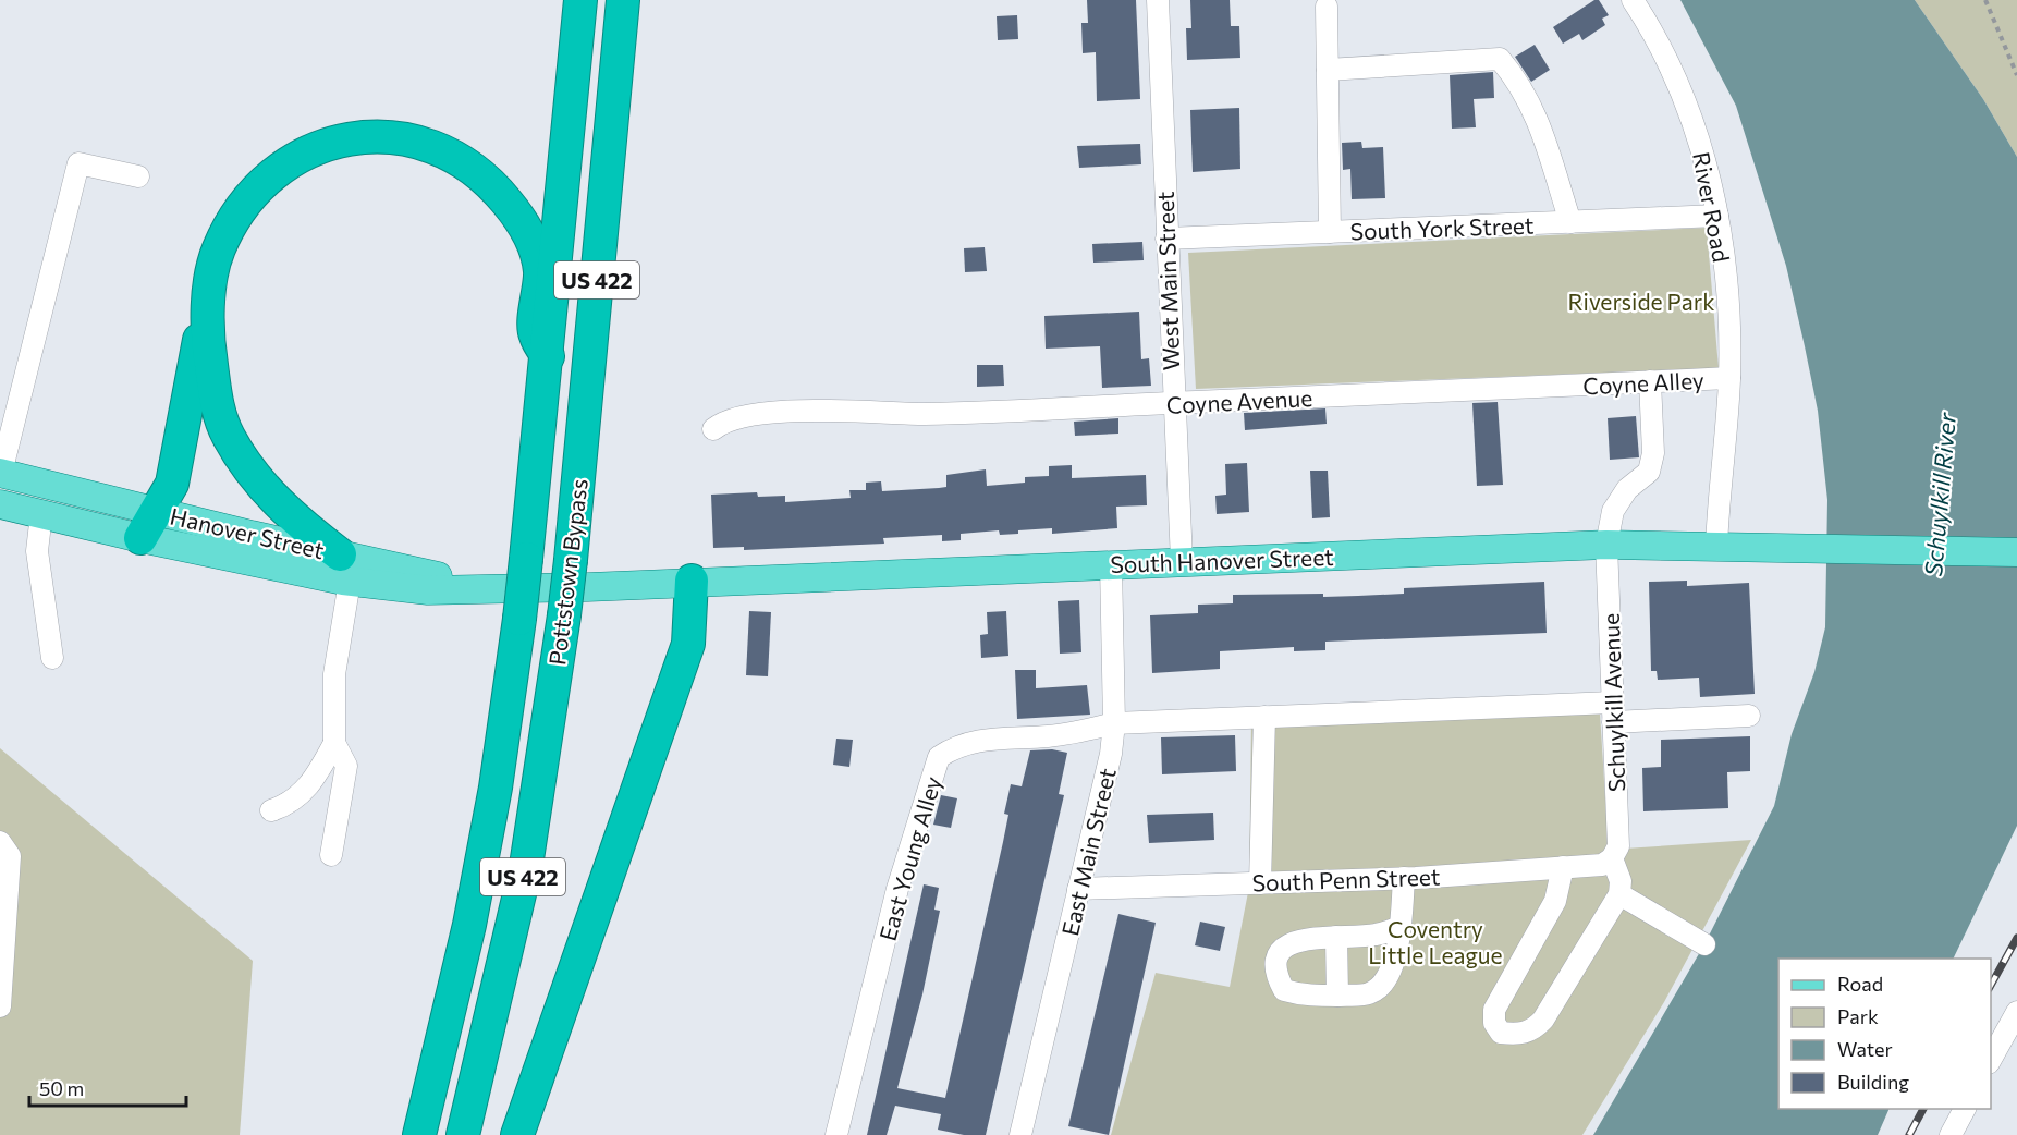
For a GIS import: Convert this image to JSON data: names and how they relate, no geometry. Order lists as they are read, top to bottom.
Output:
{
  "streets": {
    "highway": ["US 422", "Pottstown Bypass"],
    "main road": ["Hanover Street", "South Hanover Street"],
    "street": [
      "River Road",
      "South York Street",
      "West Main Street",
      "Coyne Alley",
      "Coyne Avenue",
      "Schuylkill Avenue",
      "East Main Street",
      "East Young Alley",
      "South Penn Street"
    ]
  },
  "crossings": [
    ["River Road", "South York Street"],
    ["River Road", "Coyne Alley"],
    ["River Road", "South Hanover Street"],
    ["South York Street", "West Main Street"],
    ["West Main Street", "Coyne Avenue"],
    ["West Main Street", "South Hanover Street"],
    ["Coyne Alley", "Coyne Avenue"],
    ["Coyne Alley", "Schuylkill Avenue"],
    ["Hanover Street", "South Hanover Street"],
    ["South Hanover Street", "Schuylkill Avenue"],
    ["South Hanover Street", "East Main Street"],
    ["Schuylkill Avenue", "South Penn Street"],
    ["East Main Street", "East Young Alley"],
    ["East Main Street", "South Penn Street"]
  ],
  "water": ["Schuylkill River"],
  "parks": ["Riverside Park", "Coventry Little League"],
  "legend": [
    "Road",
    "Park",
    "Water",
    "Building"
  ],
  "scale_bar": "50 m"
}
